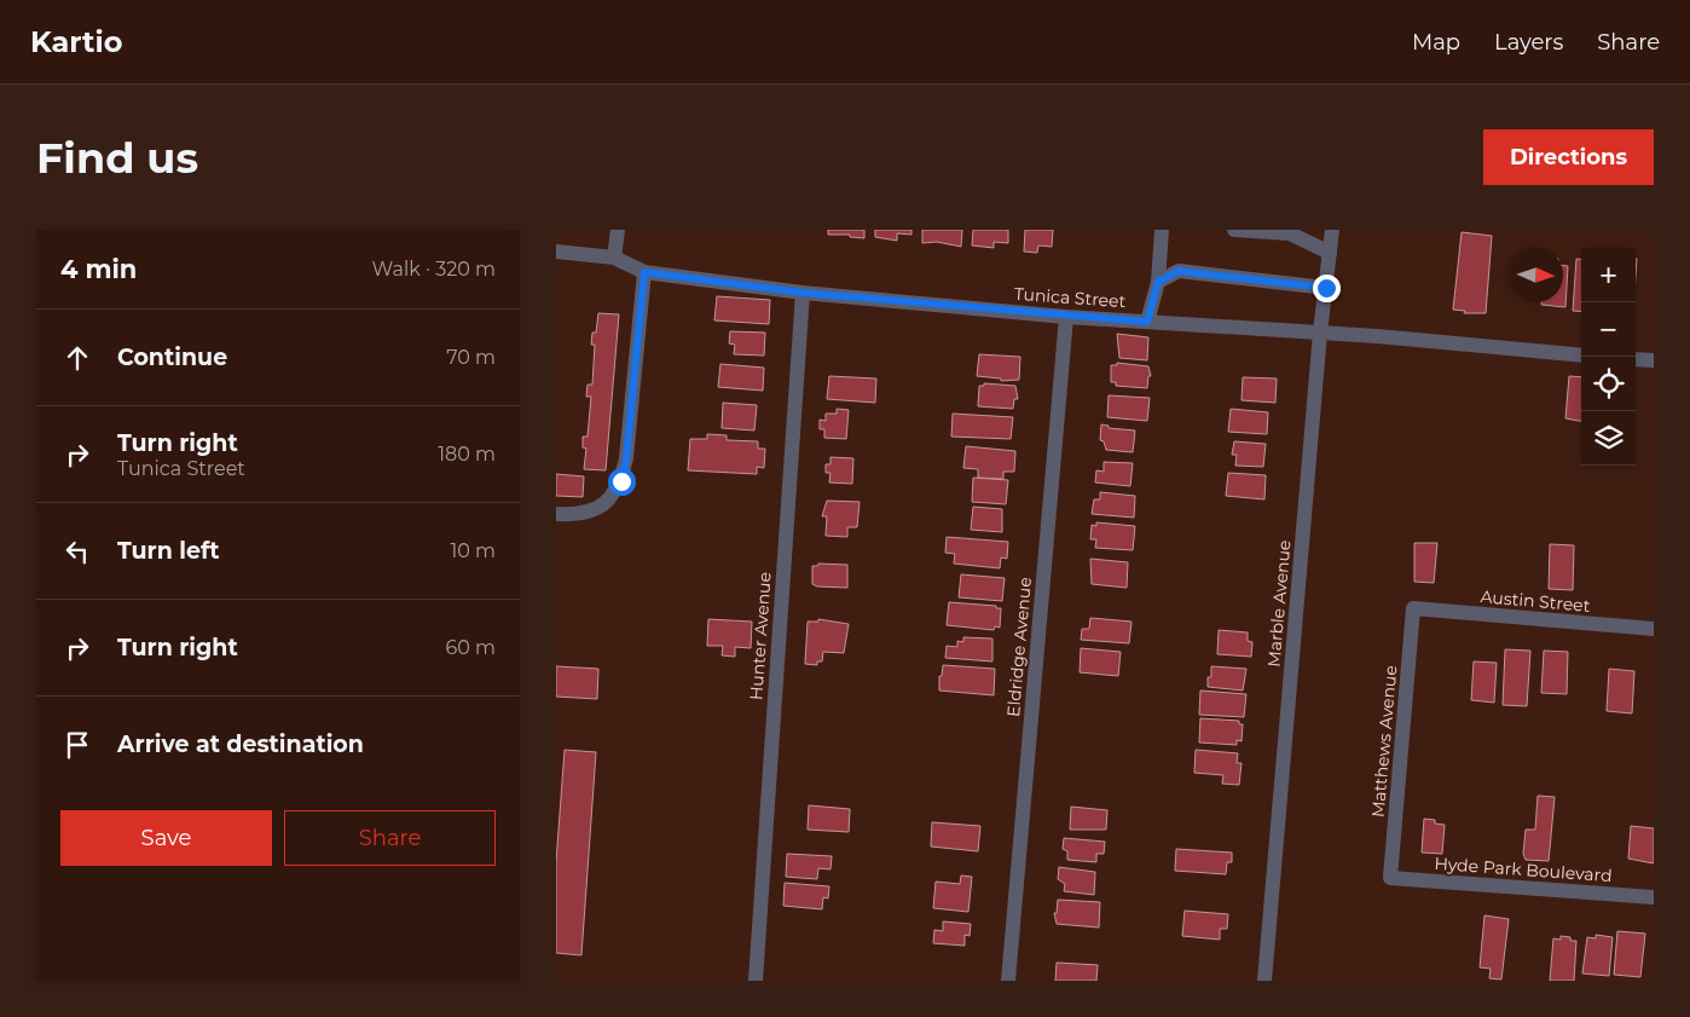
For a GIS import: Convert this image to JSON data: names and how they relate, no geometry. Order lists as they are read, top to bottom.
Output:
{
  "streets": {
    "street": [
      "Tunica Street",
      "Austin Street",
      "Marble Avenue",
      "Hunter Avenue",
      "Eldridge Avenue",
      "Matthews Avenue",
      "Hyde Park Boulevard"
    ]
  },
  "crossings": [
    ["Tunica Street", "Marble Avenue"],
    ["Tunica Street", "Hunter Avenue"],
    ["Tunica Street", "Eldridge Avenue"],
    ["Austin Street", "Matthews Avenue"],
    ["Matthews Avenue", "Hyde Park Boulevard"]
  ],
  "north": "right",
  "page": {
    "header": "Kartio",
    "nav": ["Map", "Layers", "Share"],
    "buttons": [
      "Directions",
      ["Save", "Share"]
    ],
    "title": "Find us",
    "heading": ["4 min", "Walk · 320 m"],
    "map_buttons": ["+", "−"],
    "list": [
      ["Continue", "70 m"],
      ["Turn right", "Tunica Street", "180 m"],
      ["Turn left", "10 m"],
      ["Turn right", "60 m"],
      "Arrive at destination"
    ]
  }
}
